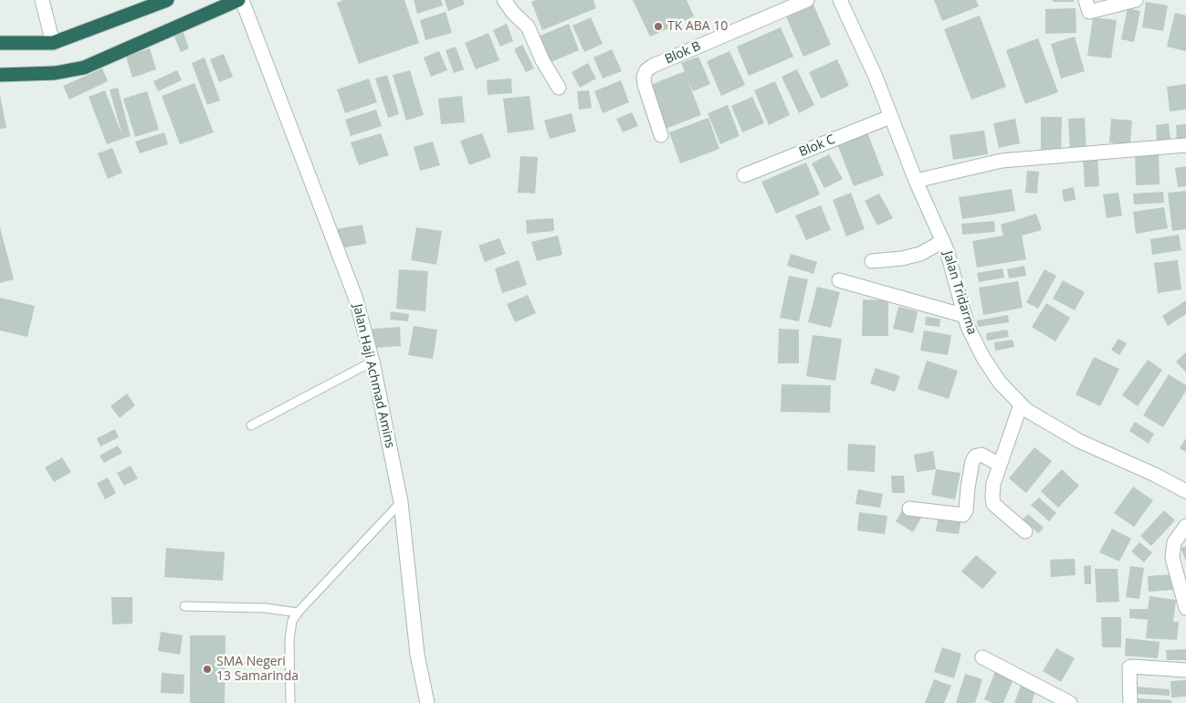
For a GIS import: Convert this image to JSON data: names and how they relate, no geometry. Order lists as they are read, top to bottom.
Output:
{
  "streets": {
    "street": [
      "Blok B",
      "Blok C",
      "Jalan Tridarma",
      "Jalan Haji Achmad Amins"
    ]
  },
  "crossings": [
    ["Blok C", "Jalan Tridarma"]
  ],
  "places": ["TK ABA 10", "SMA Negeri 13 Samarinda"]
}
